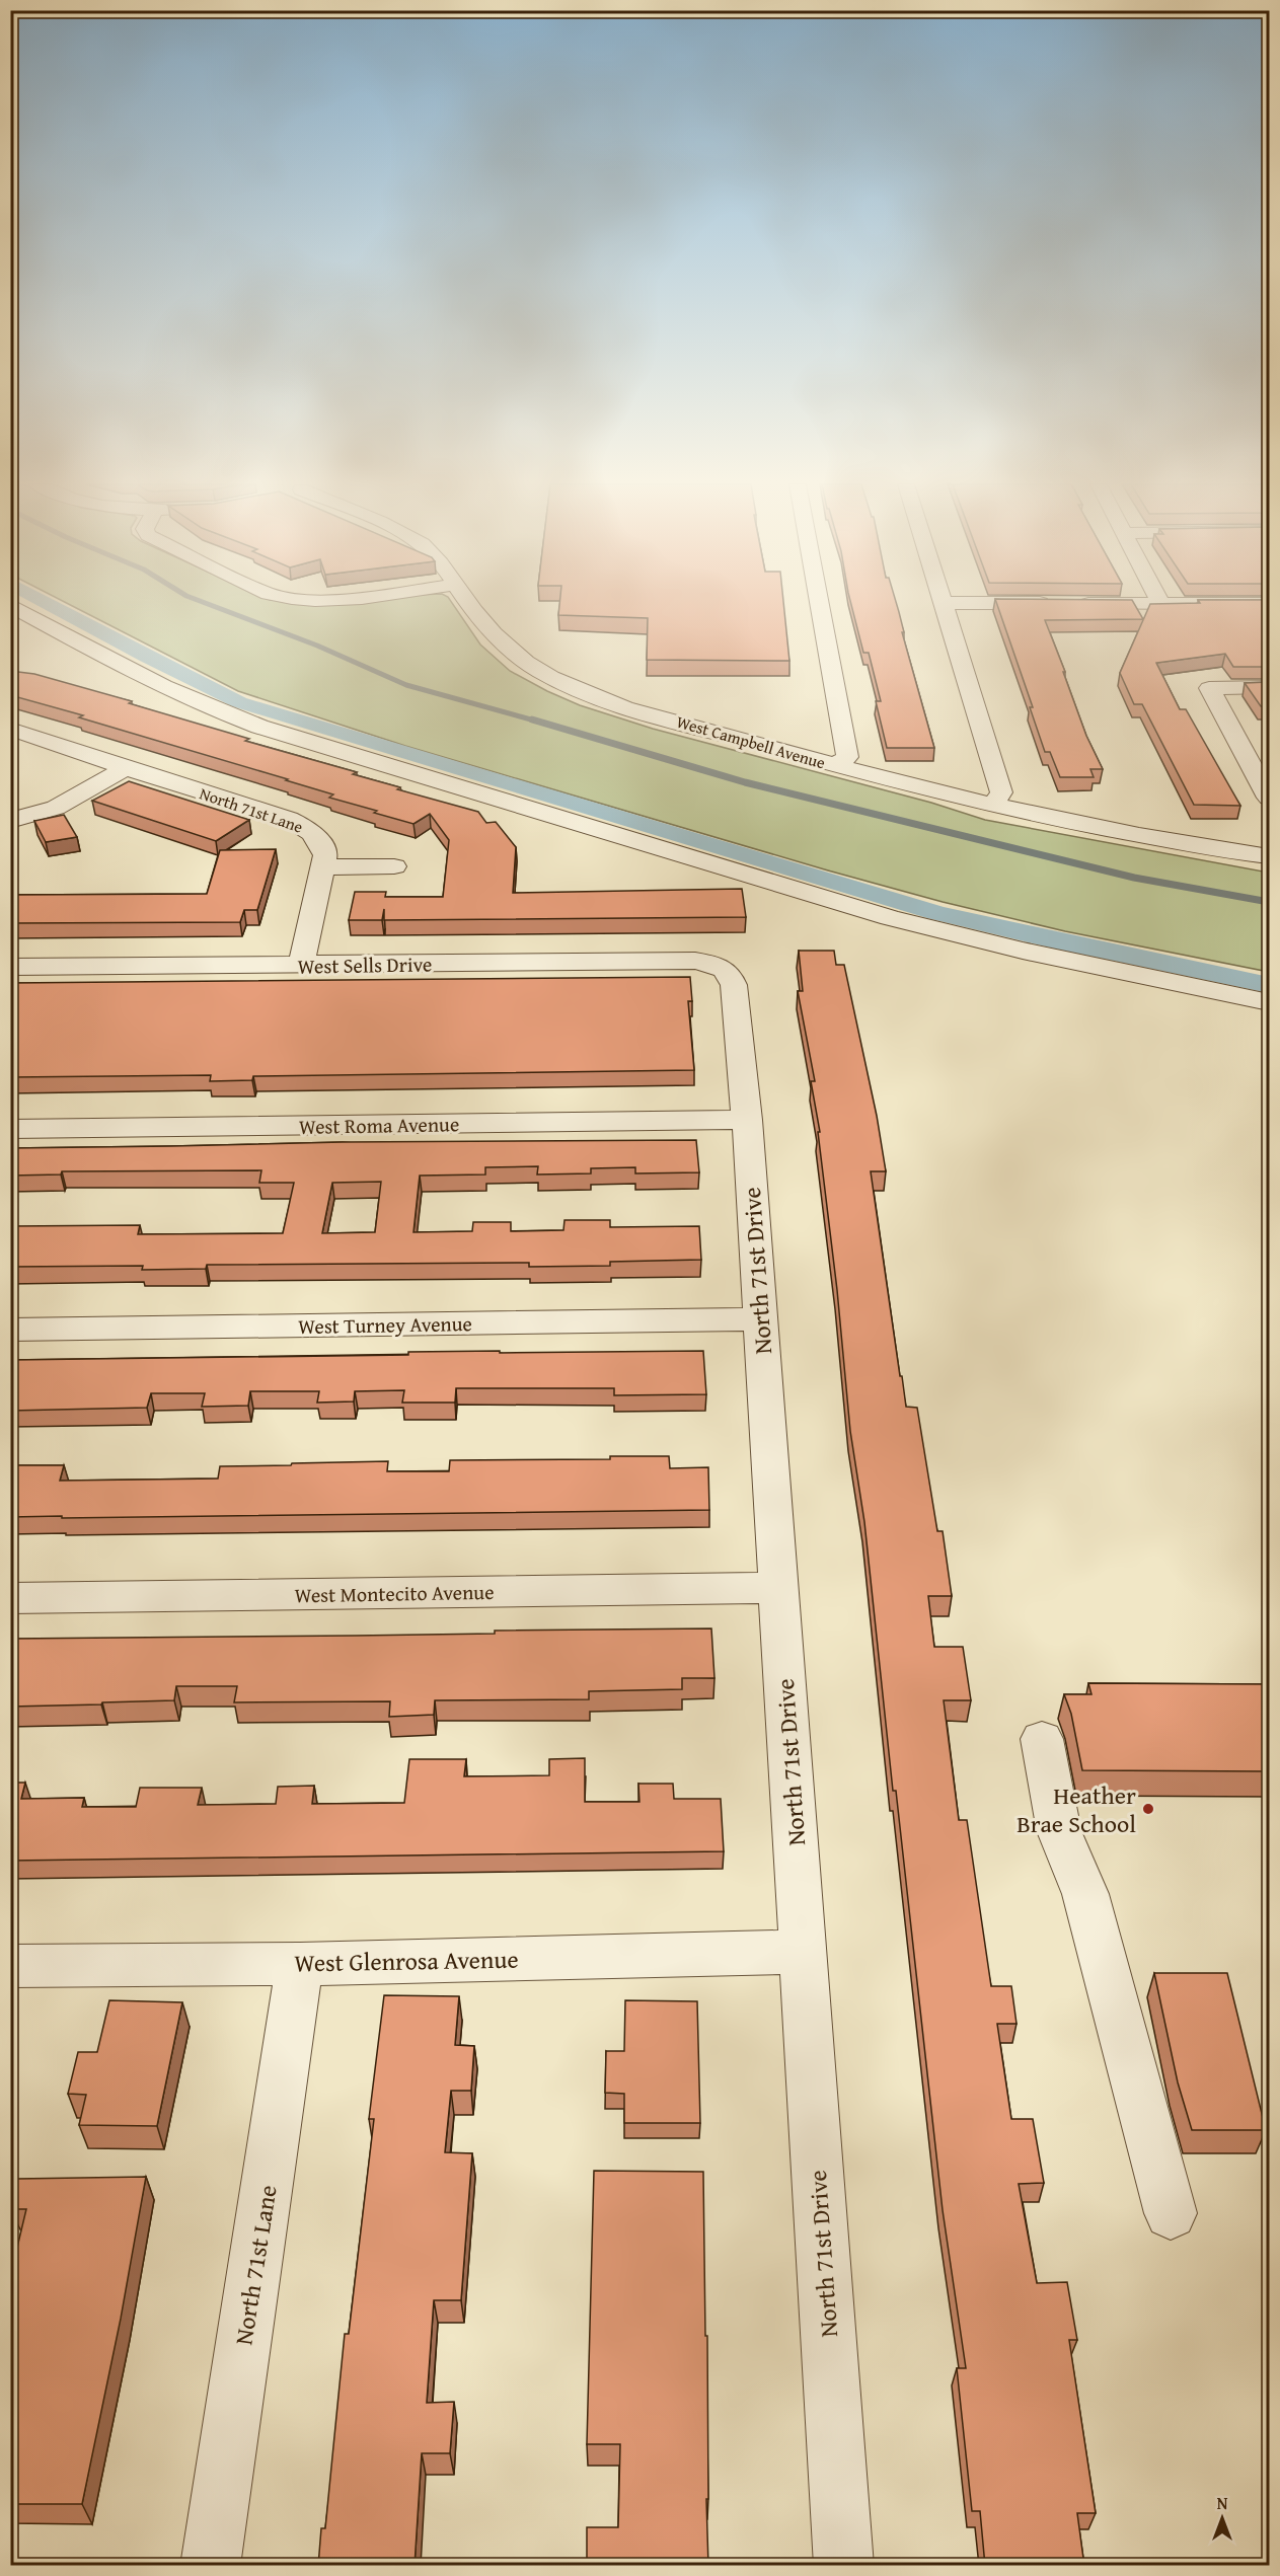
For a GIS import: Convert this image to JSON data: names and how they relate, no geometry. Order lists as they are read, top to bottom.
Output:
{
  "streets": {
    "street": [
      "West Campbell Avenue",
      "North 71st Lane",
      "West Sells Drive",
      "West Roma Avenue",
      "North 71st Drive",
      "West Turney Avenue",
      "West Montecito Avenue",
      "West Glenrosa Avenue"
    ]
  },
  "crossings": [
    ["North 71st Lane", "West Sells Drive"],
    ["North 71st Lane", "West Glenrosa Avenue"],
    ["West Sells Drive", "North 71st Drive"],
    ["West Roma Avenue", "North 71st Drive"],
    ["North 71st Drive", "West Turney Avenue"],
    ["North 71st Drive", "West Montecito Avenue"],
    ["North 71st Drive", "West Glenrosa Avenue"]
  ],
  "places": ["Heather Brae School"],
  "north": "top"
}
